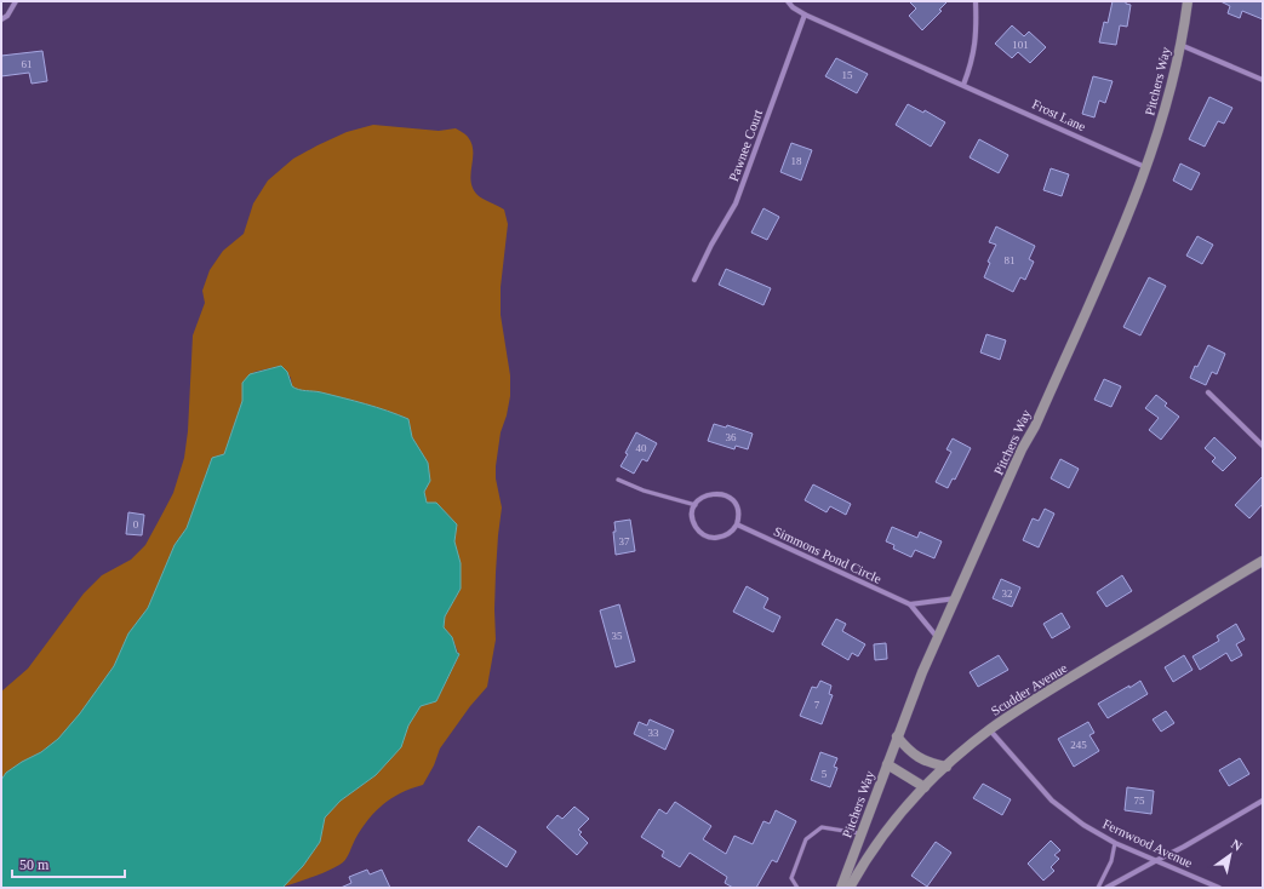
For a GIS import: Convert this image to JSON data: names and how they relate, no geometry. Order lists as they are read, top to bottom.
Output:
{
  "streets": {
    "main road": ["Pitchers Way", "Scudder Avenue"],
    "street": [
      "Frost Lane",
      "Pawnee Court",
      "Simmons Pond Circle",
      "Fernwood Avenue"
    ]
  },
  "crossings": [
    ["Pitchers Way", "Frost Lane"],
    ["Pitchers Way", "Simmons Pond Circle"],
    ["Frost Lane", "Pawnee Court"],
    ["Scudder Avenue", "Fernwood Avenue"]
  ],
  "house_numbers": [
    "101",
    "61",
    "15",
    "18",
    "81",
    "36",
    "40",
    "0",
    "37",
    "32",
    "35",
    "7",
    "33",
    "245",
    "5",
    "75"
  ],
  "scale_bar": "50 m",
  "north": "top right"
}
